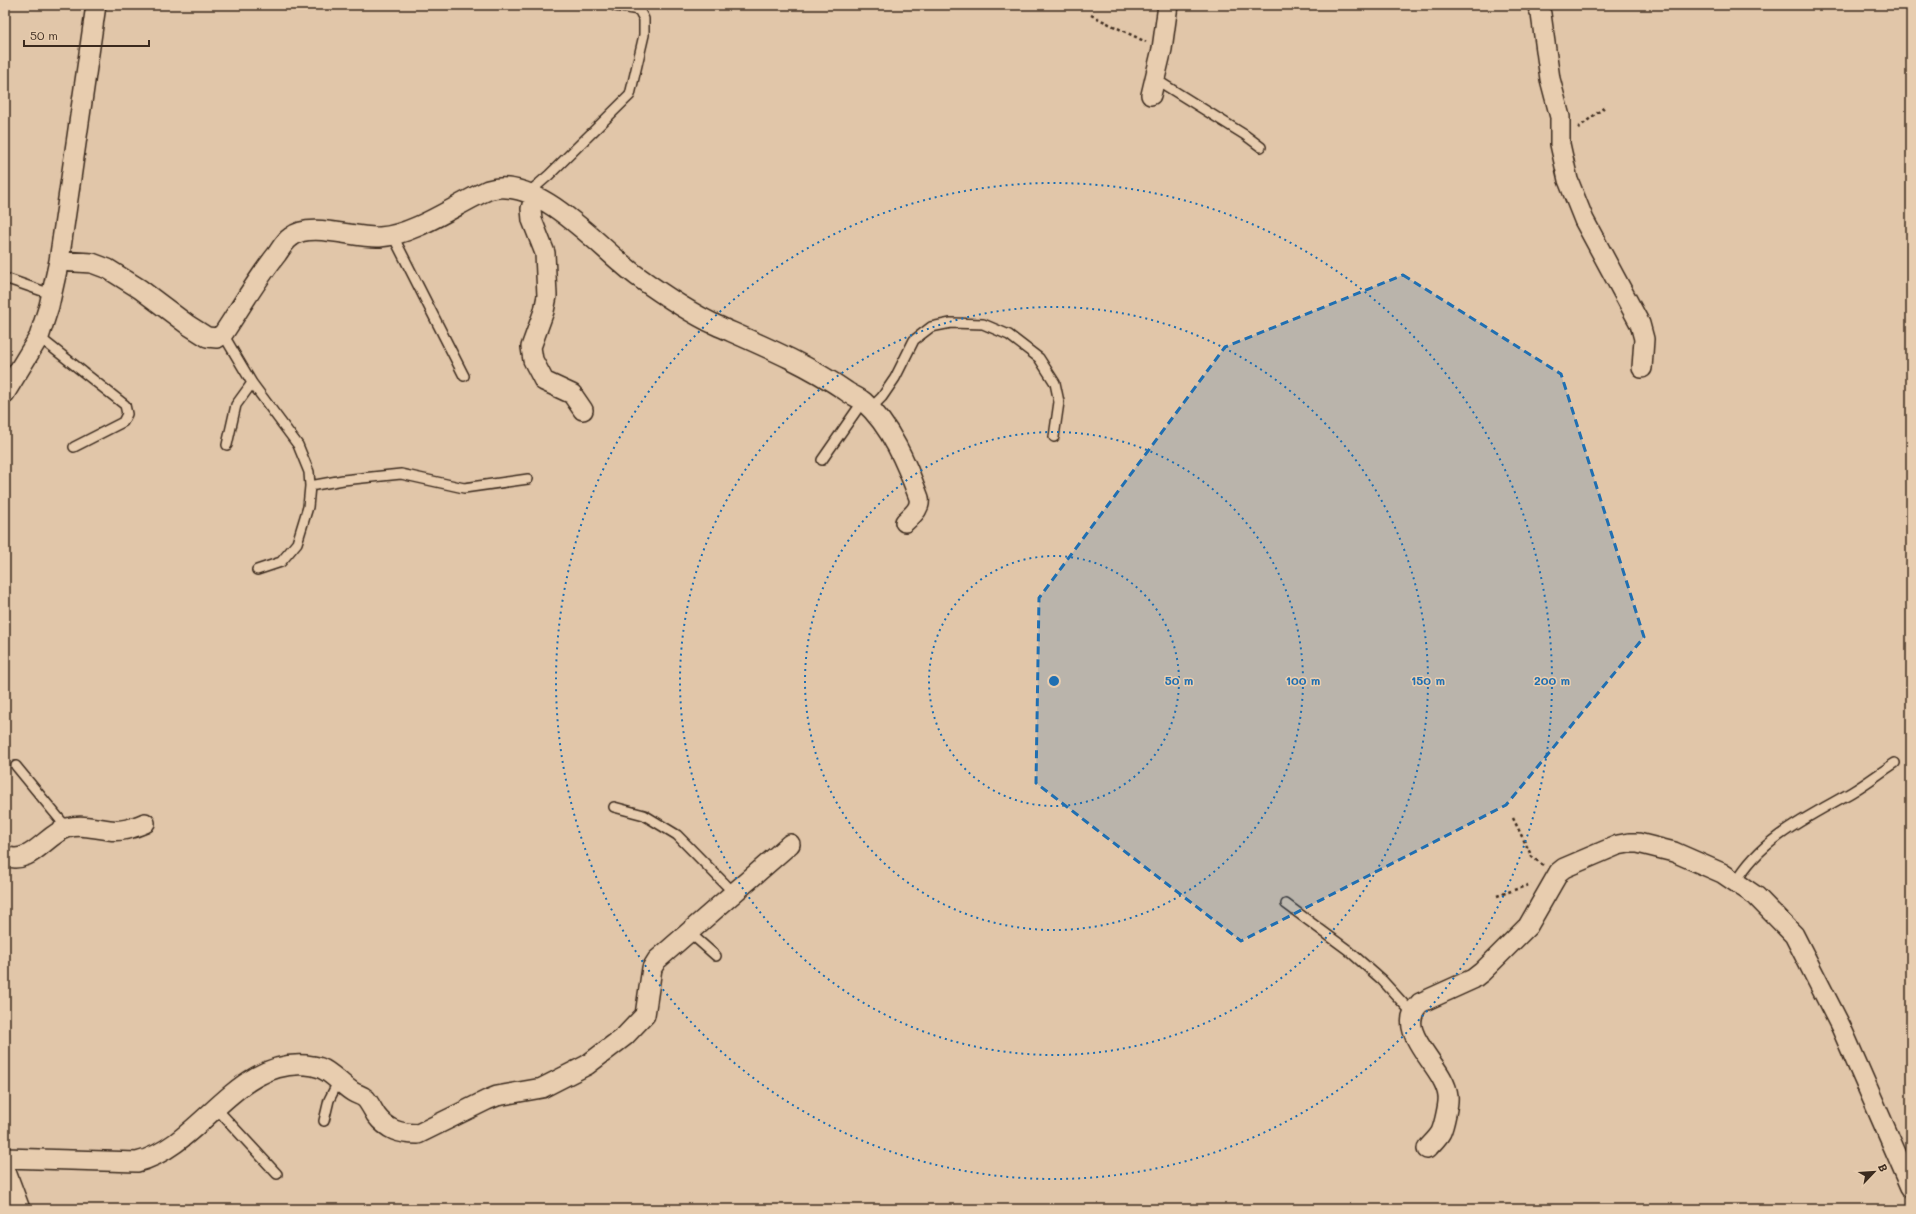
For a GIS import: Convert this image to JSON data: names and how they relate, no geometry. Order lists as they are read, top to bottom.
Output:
{
  "scale_bar": "50 m",
  "north": "top right",
  "rings": [
    "50 m",
    "100 m",
    "150 m",
    "200 m"
  ]
}
